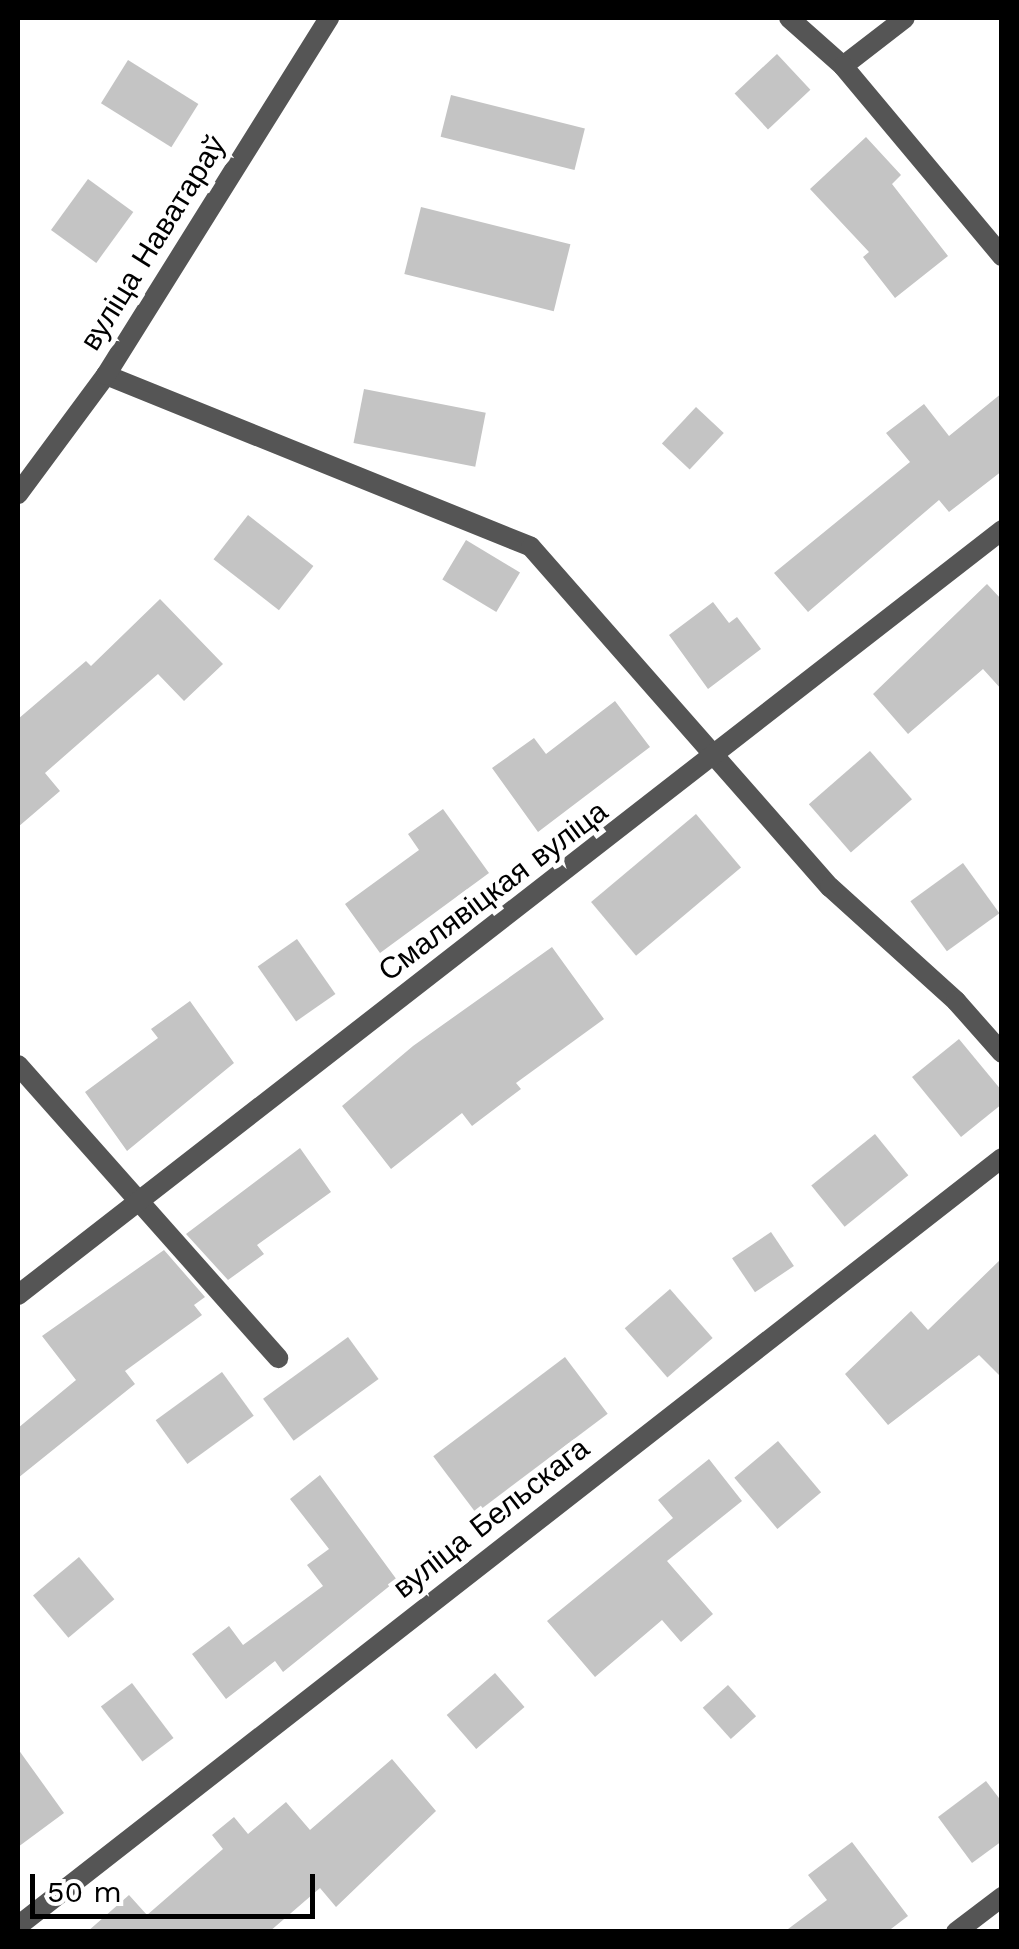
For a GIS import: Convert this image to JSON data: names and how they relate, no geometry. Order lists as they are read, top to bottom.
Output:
{
  "streets": {
    "street": ["вуліца Наватараў", "Смалявіцкая вуліца", "вуліца Бельскага"]
  },
  "scale_bar": "50 m"
}
